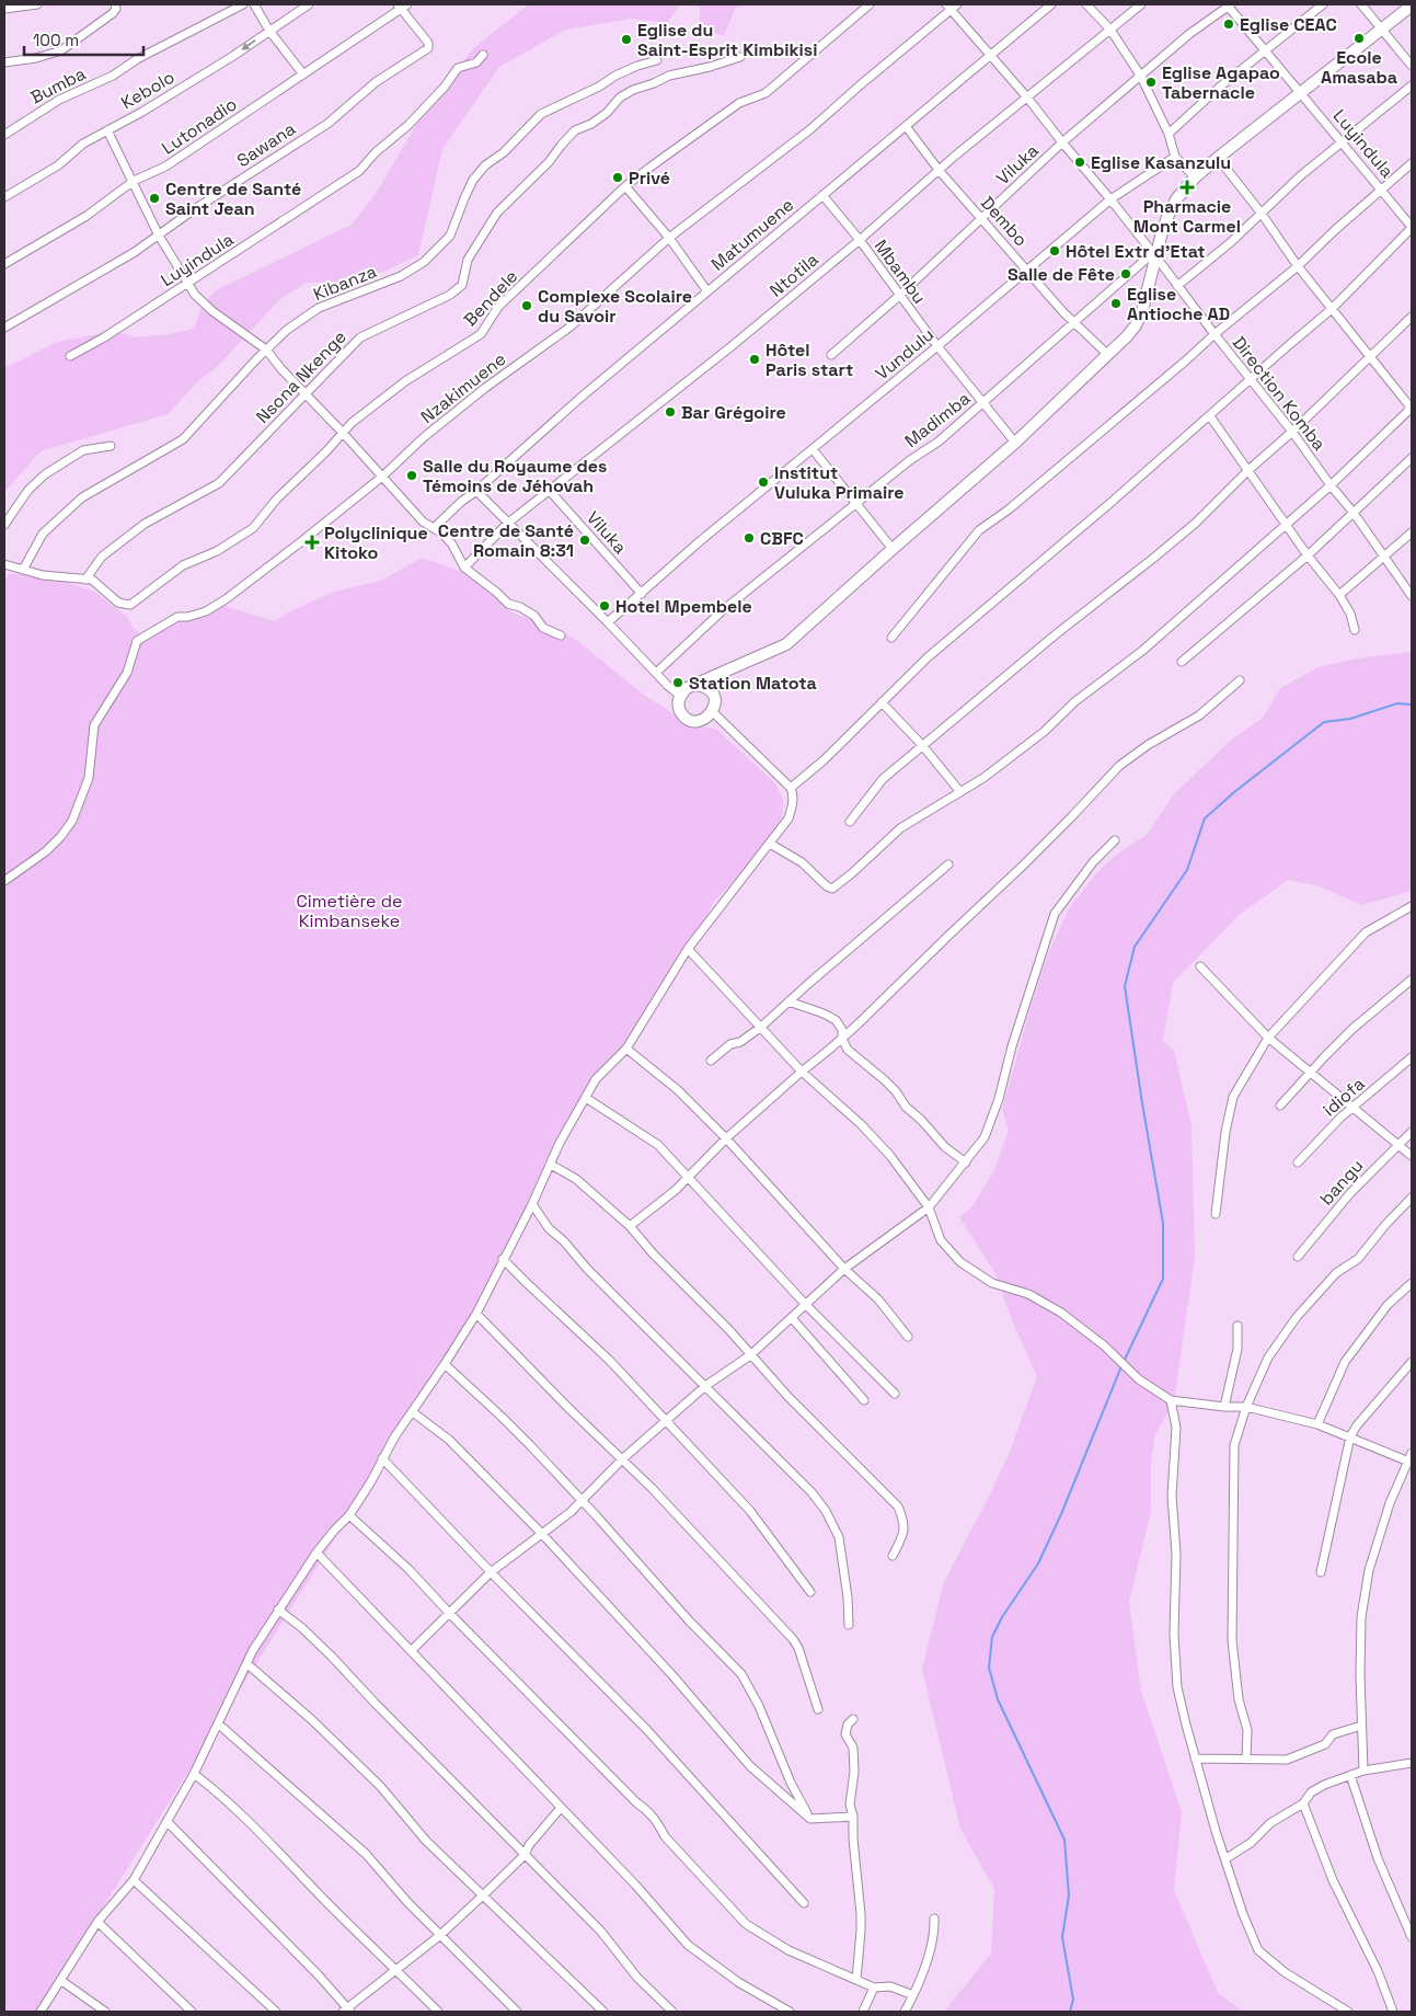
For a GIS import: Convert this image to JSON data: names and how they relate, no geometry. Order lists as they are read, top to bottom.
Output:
{
  "streets": {
    "street": [
      "Bumba",
      "Kebolo",
      "Lutonadio",
      "Luyindula",
      "Sawana",
      "Viluka",
      "Dembo",
      "Matumuene",
      "Mbambu",
      "Ntotila",
      "Kibanza",
      "Bendele",
      "Vundulu",
      "Nsona Nkenge",
      "Nzakimuene",
      "Direction Komba",
      "Madimba",
      "idiofa",
      "bangu"
    ]
  },
  "crossings": [
    ["Lutonadio", "Sawana"],
    ["Luyindula", "Viluka"],
    ["Viluka", "Dembo"],
    ["Viluka", "Mbambu"],
    ["Viluka", "Ntotila"],
    ["Viluka", "Vundulu"],
    ["Viluka", "Direction Komba"],
    ["Dembo", "Matumuene"],
    ["Dembo", "Ntotila"],
    ["Dembo", "Vundulu"],
    ["Dembo", "Madimba"],
    ["Matumuene", "Mbambu"],
    ["Matumuene", "Direction Komba"],
    ["Mbambu", "Ntotila"],
    ["Mbambu", "Vundulu"],
    ["Mbambu", "Madimba"],
    ["Ntotila", "Direction Komba"],
    ["Bendele", "Nsona Nkenge"],
    ["Vundulu", "Direction Komba"],
    ["Nzakimuene", "Direction Komba"],
    ["Direction Komba", "Madimba"]
  ],
  "one_way": ["Kebolo"],
  "parks": ["Cimetière de Kimbanseke"],
  "places": {
    "other": [
      "Eglise CEAC",
      "Ecole Amasaba",
      "Eglise du Saint-Esprit Kimbikisi",
      "Eglise Agapao Tabernacle",
      "Eglise Kasanzulu",
      "Privé",
      "Centre de Santé Saint Jean",
      "Hôtel Extr d'Etat",
      "Salle de Fête",
      "Eglise Antioche AD",
      "Complexe Scolaire du Savoir",
      "Hôtel Paris start",
      "Bar Grégoire",
      "Salle du Royaume des Témoins de Jéhovah",
      "Institut Vuluka Primaire",
      "CBFC",
      "Centre de Santé Romain 8:31",
      "Hotel Mpembele",
      "Station Matota"
    ],
    "health": ["Pharmacie Mont Carmel", "Polyclinique Kitoko"]
  },
  "scale_bar": "100 m"
}
